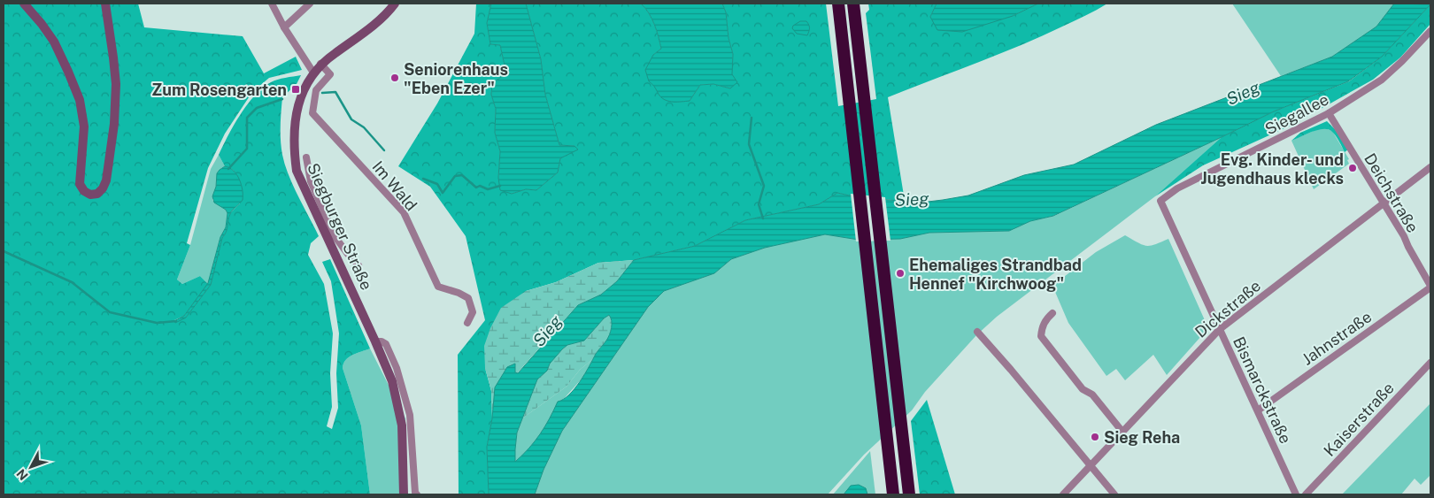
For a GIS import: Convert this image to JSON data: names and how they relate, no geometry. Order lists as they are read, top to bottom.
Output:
{
  "streets": {
    "main road": ["Siegburger Straße"],
    "street": [
      "Siegallee",
      "Im Wald",
      "Deichstraße",
      "Dickstraße",
      "Jahnstraße",
      "Bismarckstraße",
      "Kaiserstraße"
    ]
  },
  "crossings": [
    ["Siegallee", "Deichstraße"],
    ["Siegallee", "Bismarckstraße"],
    ["Im Wald", "Siegburger Straße"],
    ["Deichstraße", "Dickstraße"],
    ["Deichstraße", "Jahnstraße"],
    ["Dickstraße", "Bismarckstraße"],
    ["Jahnstraße", "Bismarckstraße"]
  ],
  "water": ["Sieg"],
  "places": {
    "other": [
      "Seniorenhaus \"Eben Ezer\"",
      "Evg. Kinder- und Jugendhaus klecks",
      "Ehemaliges Strandbad Hennef \"Kirchwoog\"",
      "Sieg Reha"
    ],
    "transit": ["Zum Rosengarten"]
  },
  "north": "bottom left"
}
